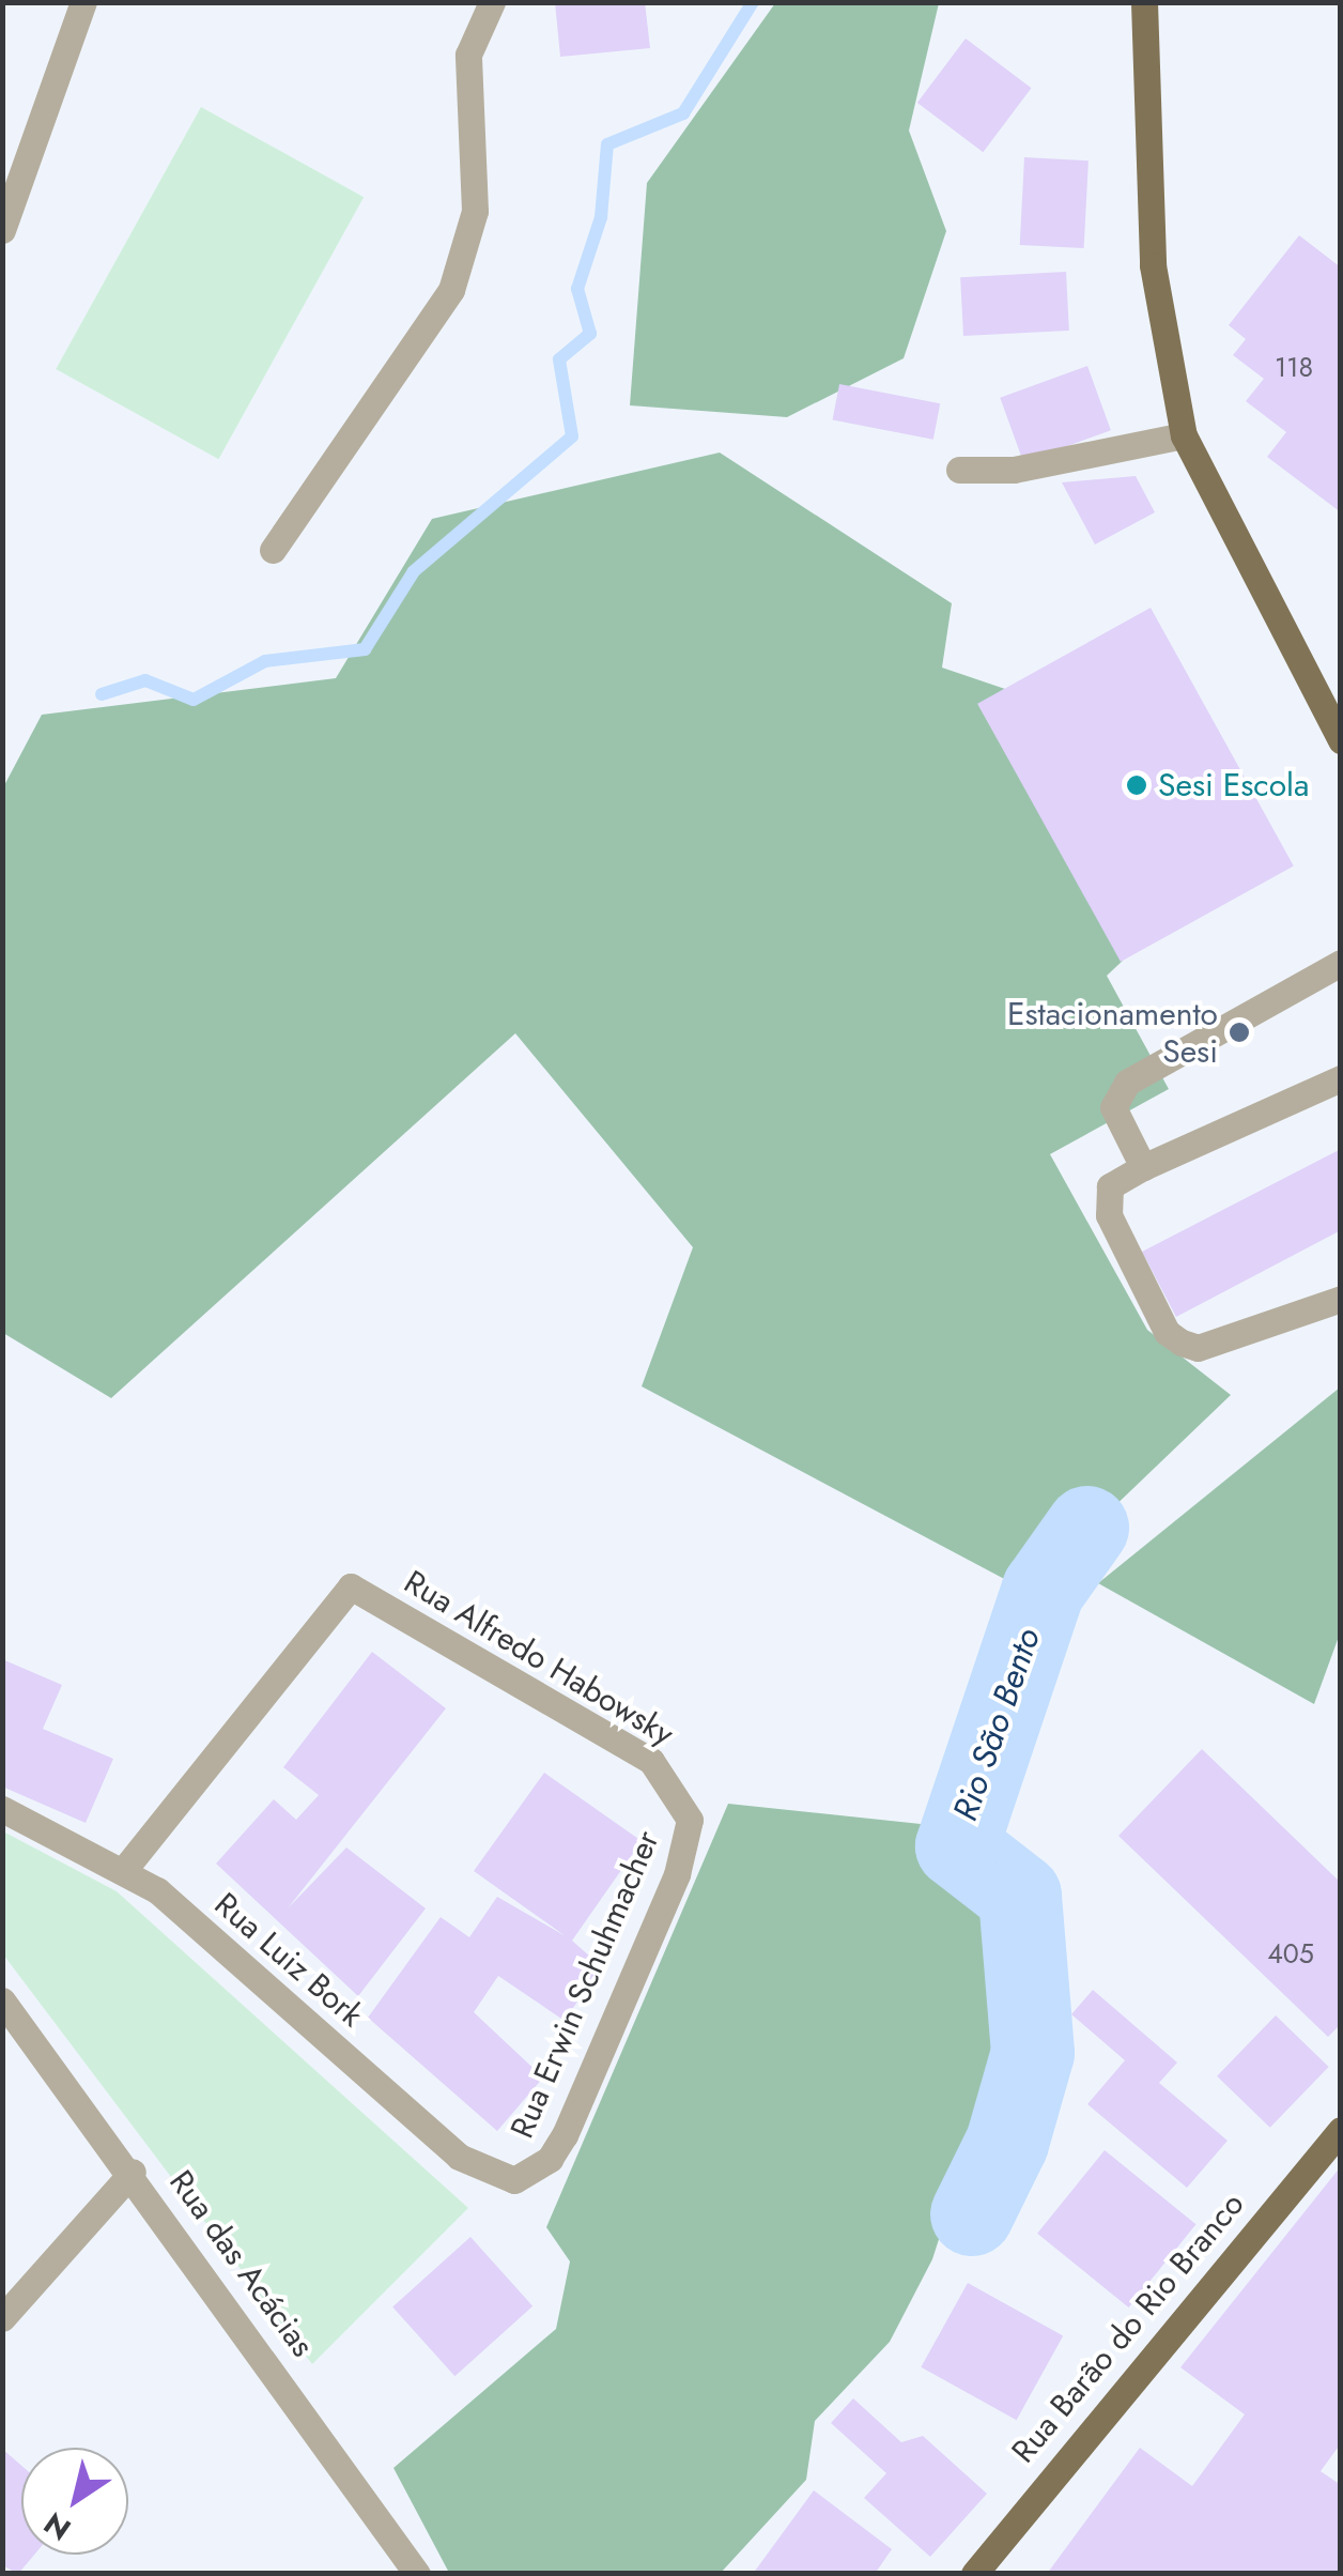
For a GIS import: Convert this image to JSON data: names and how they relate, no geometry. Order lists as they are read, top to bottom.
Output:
{
  "streets": {
    "main road": ["Rua Barão do Rio Branco"],
    "street": [
      "Rua Alfredo Habowsky",
      "Rua Luiz Bork",
      "Rua Erwin Schuhmacher",
      "Rua das Acácias"
    ]
  },
  "crossings": [
    ["Rua Alfredo Habowsky", "Rua Luiz Bork"],
    ["Rua Alfredo Habowsky", "Rua Erwin Schuhmacher"],
    ["Rua Luiz Bork", "Rua Erwin Schuhmacher"]
  ],
  "water": ["Rio São Bento"],
  "places": ["Sesi Escola", "Estacionamento Sesi"],
  "house_numbers": ["118", "405"],
  "north": "bottom left"
}
